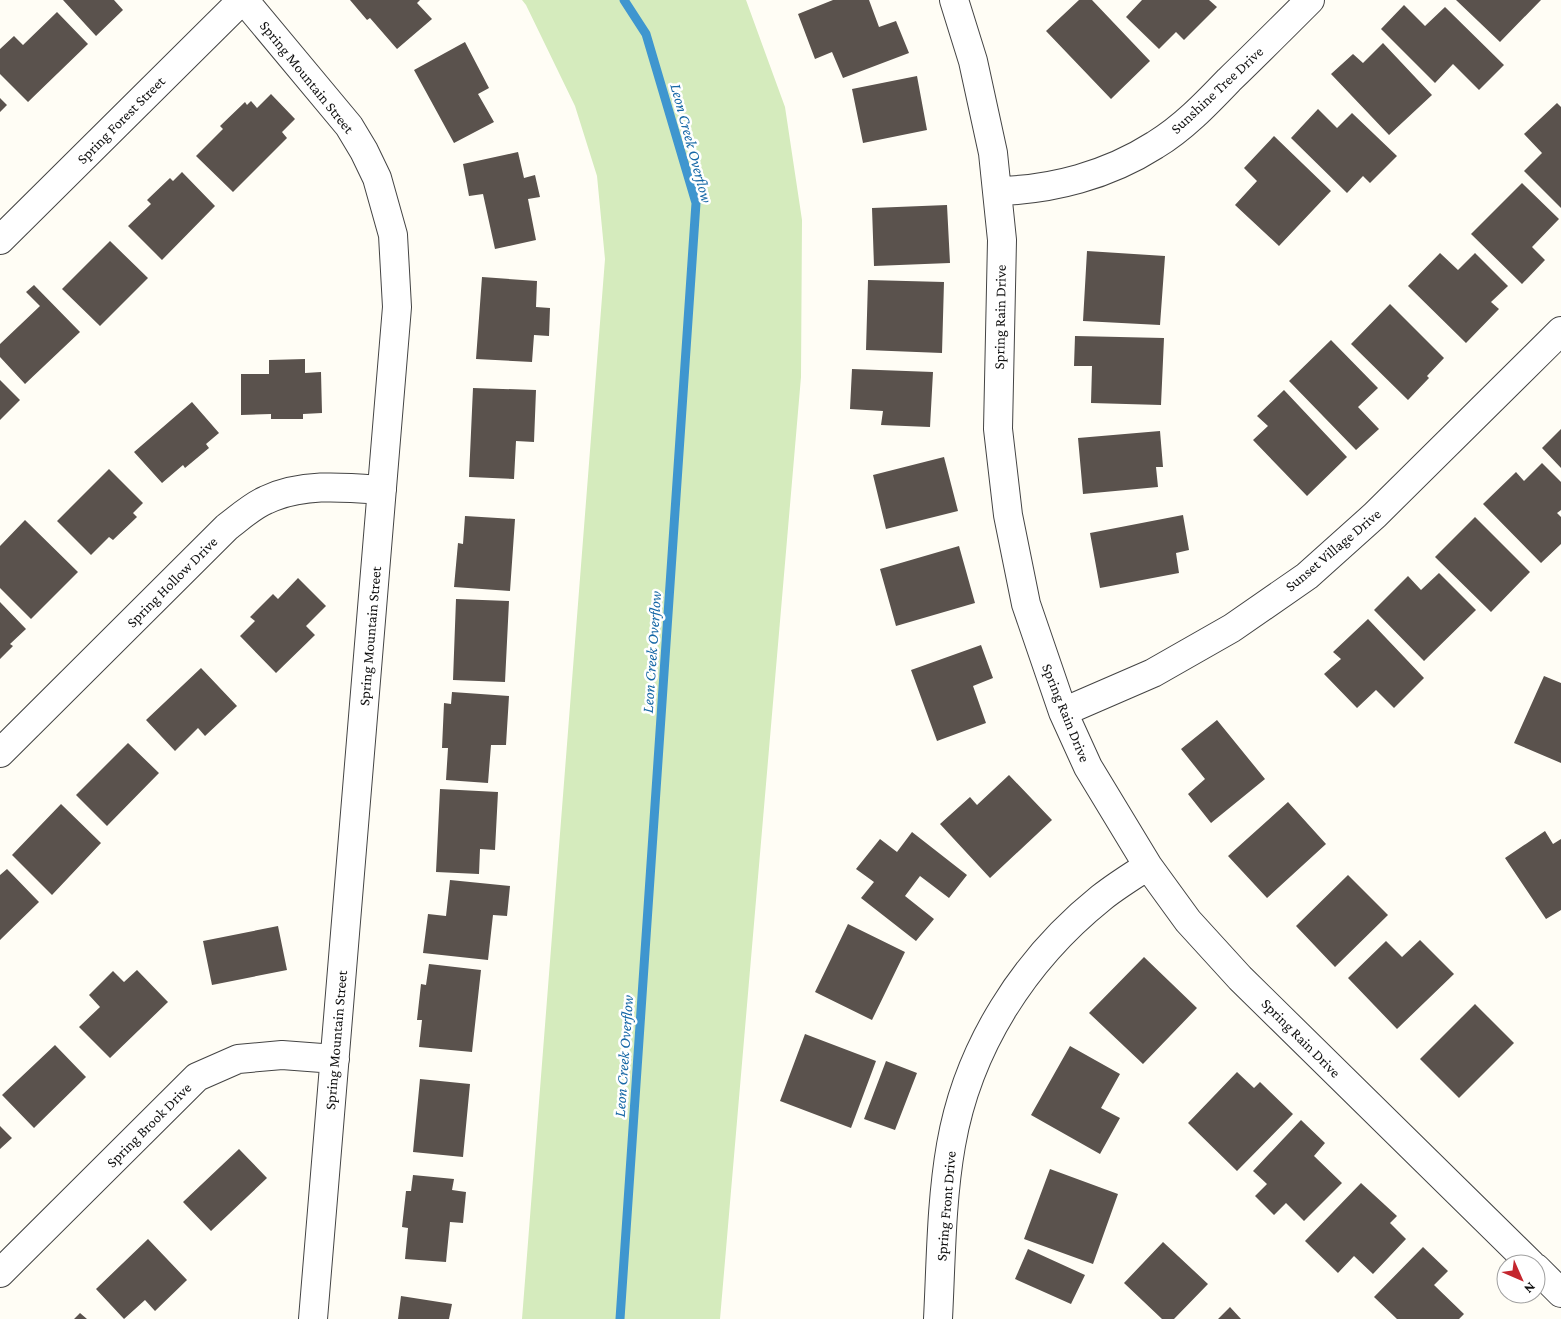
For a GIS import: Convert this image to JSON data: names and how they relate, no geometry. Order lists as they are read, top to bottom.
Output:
{
  "streets": {
    "street": [
      "Spring Mountain Street",
      "Sunshine Tree Drive",
      "Spring Forest Street",
      "Spring Rain Drive",
      "Sunset Village Drive",
      "Spring Hollow Drive",
      "Spring Brook Drive",
      "Spring Front Drive"
    ]
  },
  "crossings": [
    ["Spring Mountain Street", "Spring Forest Street"],
    ["Spring Mountain Street", "Spring Hollow Drive"],
    ["Spring Mountain Street", "Spring Brook Drive"],
    ["Sunshine Tree Drive", "Spring Rain Drive"],
    ["Spring Rain Drive", "Sunset Village Drive"],
    ["Spring Rain Drive", "Spring Front Drive"]
  ],
  "water": ["Leon Creek Overflow"],
  "north": "bottom right"
}
